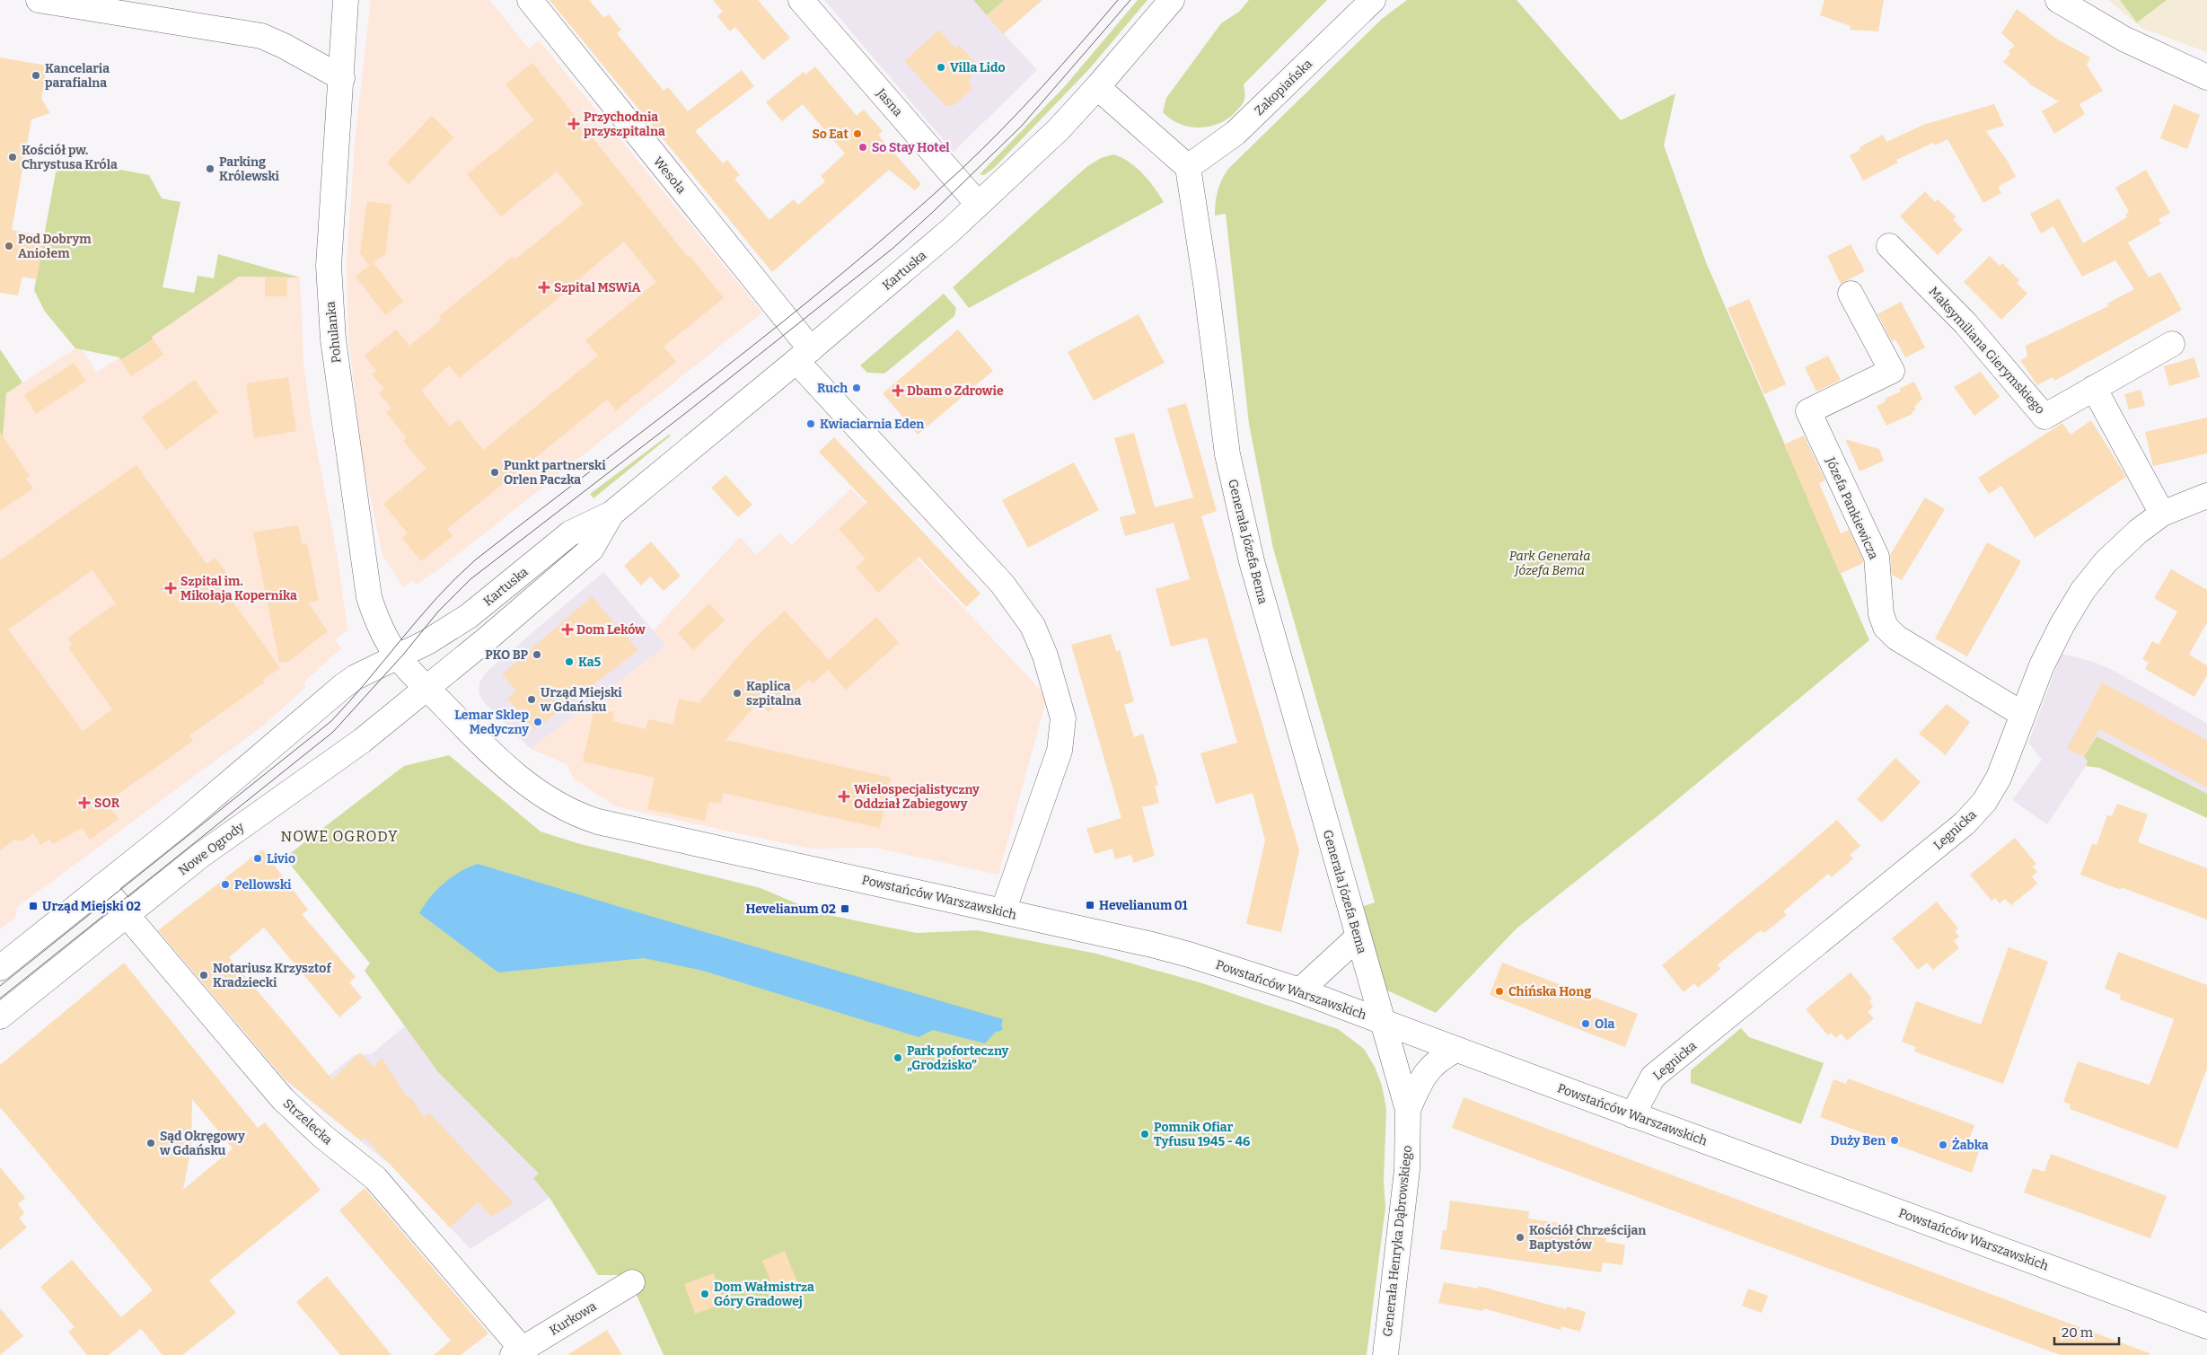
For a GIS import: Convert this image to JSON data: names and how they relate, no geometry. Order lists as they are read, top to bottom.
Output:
{
  "streets": {
    "street": [
      "Zakopiańska",
      "Jasna",
      "Wesoła",
      "Kartuska",
      "Pohulanka",
      "Maksymiliana Gierymskiego",
      "Józefa Pankiewicza",
      "Generała Józefa Bema",
      "Legnicka",
      "Nowe Ogrody",
      "Powstańców Warszawskich",
      "Strzelecka",
      "Generała Henryka Dąbrowskiego",
      "Kurkowa"
    ]
  },
  "crossings": [
    ["Zakopiańska", "Generała Józefa Bema"],
    ["Jasna", "Kartuska"],
    ["Wesoła", "Kartuska"],
    ["Wesoła", "Powstańców Warszawskich"],
    ["Kartuska", "Pohulanka"],
    ["Kartuska", "Nowe Ogrody"],
    ["Kartuska", "Powstańców Warszawskich"],
    ["Pohulanka", "Powstańców Warszawskich"],
    ["Józefa Pankiewicza", "Legnicka"],
    ["Generała Józefa Bema", "Powstańców Warszawskich"],
    ["Generała Józefa Bema", "Generała Henryka Dąbrowskiego"],
    ["Legnicka", "Powstańców Warszawskich"],
    ["Nowe Ogrody", "Powstańców Warszawskich"],
    ["Nowe Ogrody", "Strzelecka"],
    ["Powstańców Warszawskich", "Generała Henryka Dąbrowskiego"],
    ["Strzelecka", "Kurkowa"]
  ],
  "districts": ["NOWE OGRODY"],
  "parks": ["Park Generała Józefa Bema"],
  "places": {
    "other": [
      "Villa Lido",
      "Kancelaria parafialna",
      "So Eat",
      "So Stay Hotel",
      "Kościół pw. Chrystusa Króla",
      "Parking Królewski",
      "Pod Dobrym Aniołem",
      "Ruch",
      "Kwiaciarnia Eden",
      "Punkt partnerski Orlen Paczka",
      "PKO BP",
      "Ka5",
      "Kaplica szpitalna",
      "Urząd Miejski w Gdańsku",
      "Lemar Sklep Medyczny",
      "Livio",
      "Pellowski",
      "Notariusz Krzysztof Kradziecki",
      "Chińska Hong",
      "Ola",
      "Park poforteczny „Grodzisko”",
      "Pomnik Ofiar Tyfusu 1945 - 46",
      "Duży Ben",
      "Sąd Okręgowy w Gdańsku",
      "Żabka",
      "Kościół Chrześcijan Baptystów",
      "Dom Wałmistrza Góry Gradowej"
    ],
    "health": [
      "Przychodnia przyszpitalna",
      "Szpital MSWiA",
      "Dbam o Zdrowie",
      "Szpital im. Mikołaja Kopernika",
      "Dom Leków",
      "Wielospecjalistyczny Oddział Zabiegowy",
      "SOR"
    ],
    "transit": ["Hevelianum 01", "Urząd Miejski 02", "Hevelianum 02"]
  },
  "scale_bar": "20 m"
}
